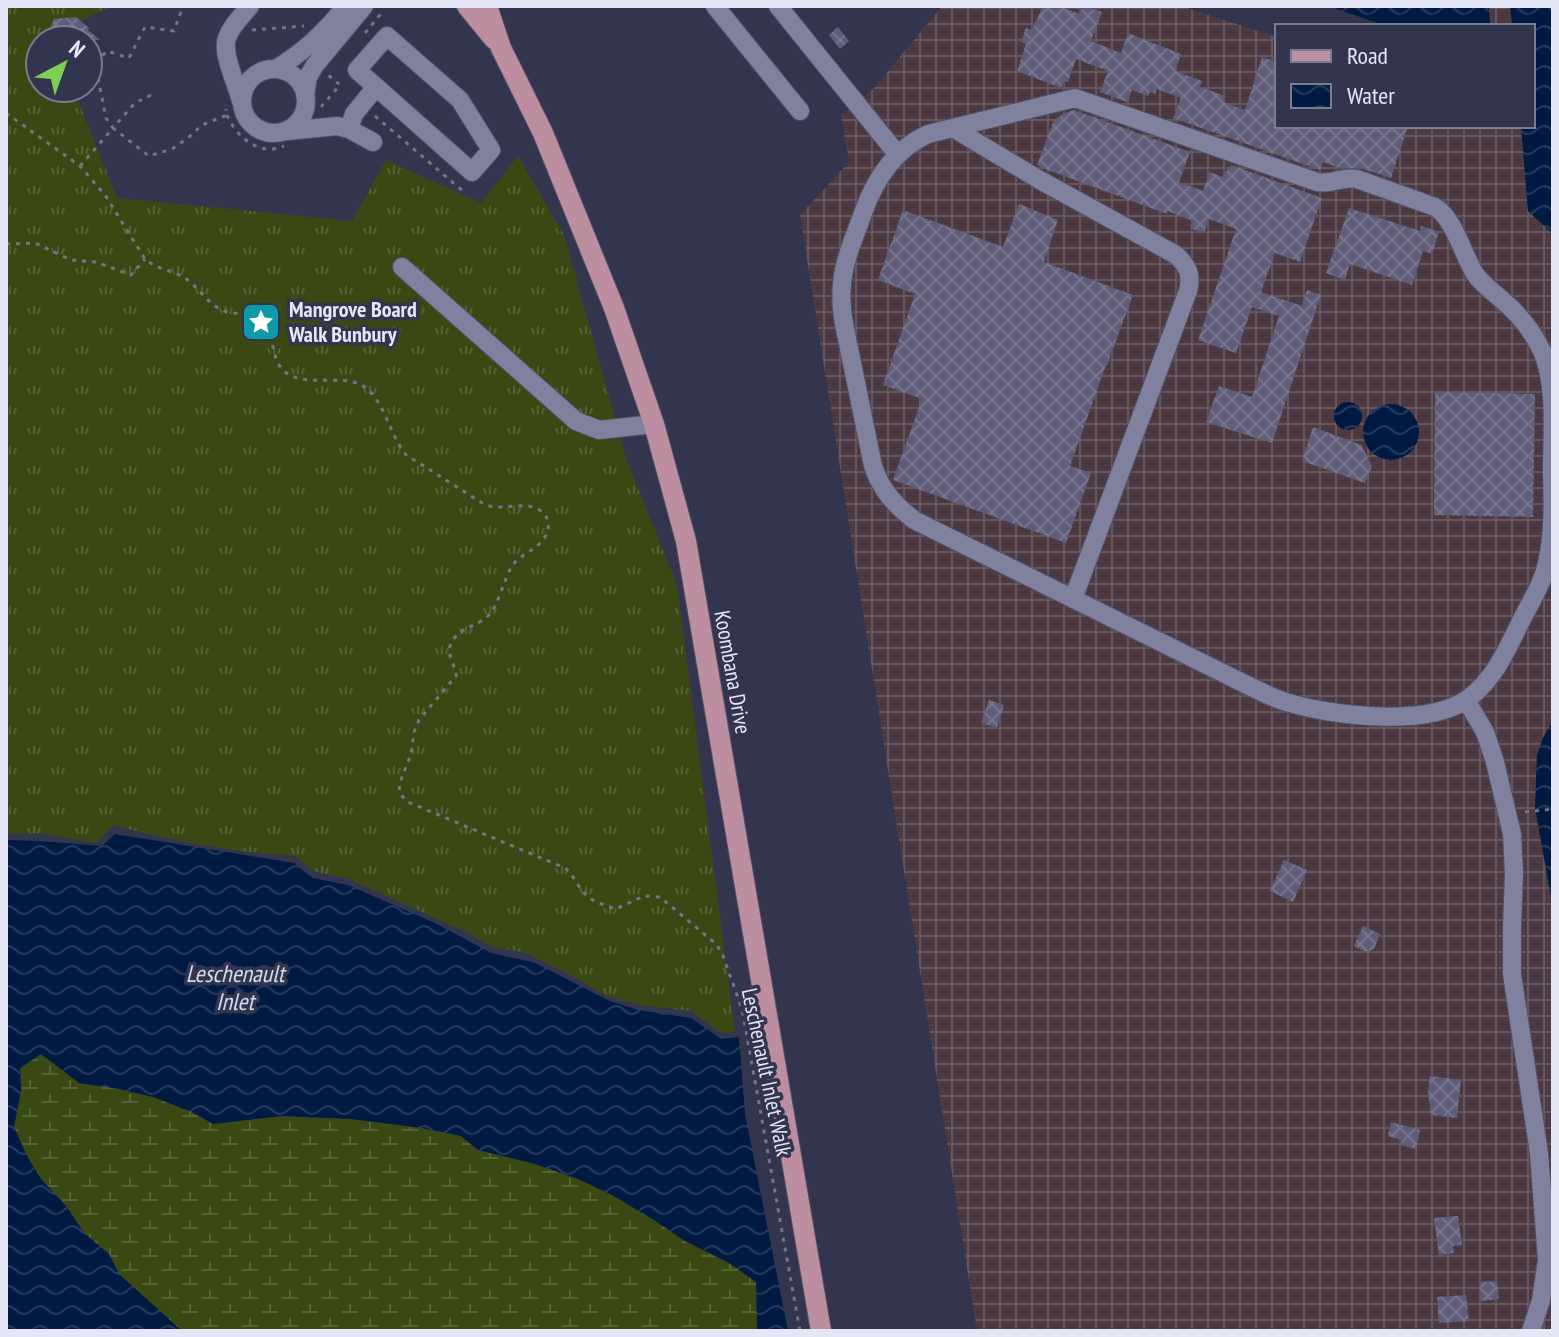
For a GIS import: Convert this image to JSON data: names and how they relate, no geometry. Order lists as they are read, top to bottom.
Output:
{
  "streets": {
    "main road": ["Koombana Drive"],
    "path": ["Leschenault Inlet Walk"]
  },
  "water": ["Leschenault Inlet"],
  "places": {
    "place": ["Mangrove Board Walk Bunbury"]
  },
  "legend": ["Road", "Water"],
  "north": "top right"
}
